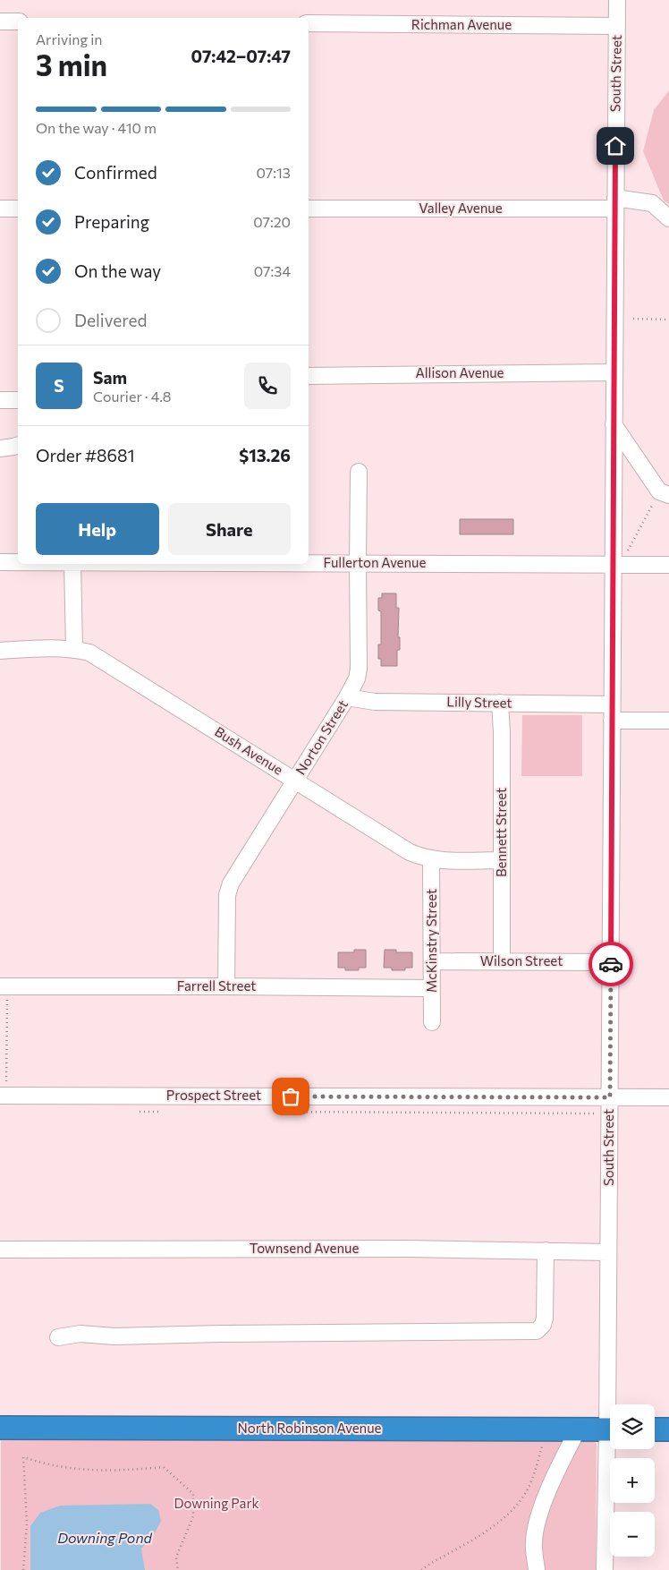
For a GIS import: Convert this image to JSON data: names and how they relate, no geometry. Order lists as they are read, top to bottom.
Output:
{
  "streets": {
    "highway": ["North Robinson Avenue"],
    "street": [
      "Richman Avenue",
      "South Street",
      "Valley Avenue",
      "Allison Avenue",
      "Fullerton Avenue",
      "Lilly Street",
      "Norton Street",
      "Bush Avenue",
      "Bennett Street",
      "McKinstry Street",
      "Wilson Street",
      "Farrell Street",
      "Prospect Street",
      "Townsend Avenue"
    ]
  },
  "crossings": [
    ["Richman Avenue", "South Street"],
    ["South Street", "Valley Avenue"],
    ["South Street", "Allison Avenue"],
    ["South Street", "Fullerton Avenue"],
    ["South Street", "Lilly Street"],
    ["South Street", "Wilson Street"],
    ["South Street", "Prospect Street"],
    ["South Street", "Townsend Avenue"],
    ["Fullerton Avenue", "Norton Street"],
    ["Lilly Street", "Norton Street"],
    ["Lilly Street", "Bennett Street"],
    ["Norton Street", "Bush Avenue"],
    ["Norton Street", "Farrell Street"],
    ["Bush Avenue", "Bennett Street"],
    ["Bush Avenue", "McKinstry Street"],
    ["Bennett Street", "Wilson Street"],
    ["McKinstry Street", "Wilson Street"],
    ["McKinstry Street", "Farrell Street"]
  ],
  "water": ["Downing Pond"],
  "parks": ["Downing Park"],
  "page": {
    "heading": ["3 min", "Arriving in", "07:42–07:47"],
    "panel": [
      "Sam",
      "Courier · 4.8",
      "Order #8681",
      "$13.26"
    ],
    "bar": "On the way · 410 m",
    "list": [
      ["Confirmed", "07:13"],
      ["Preparing", "07:20"],
      ["On the way", "07:34"],
      "Delivered"
    ],
    "round": "S",
    "buttons": ["Help", "Share"],
    "map_buttons": ["+", "−"]
  }
}
